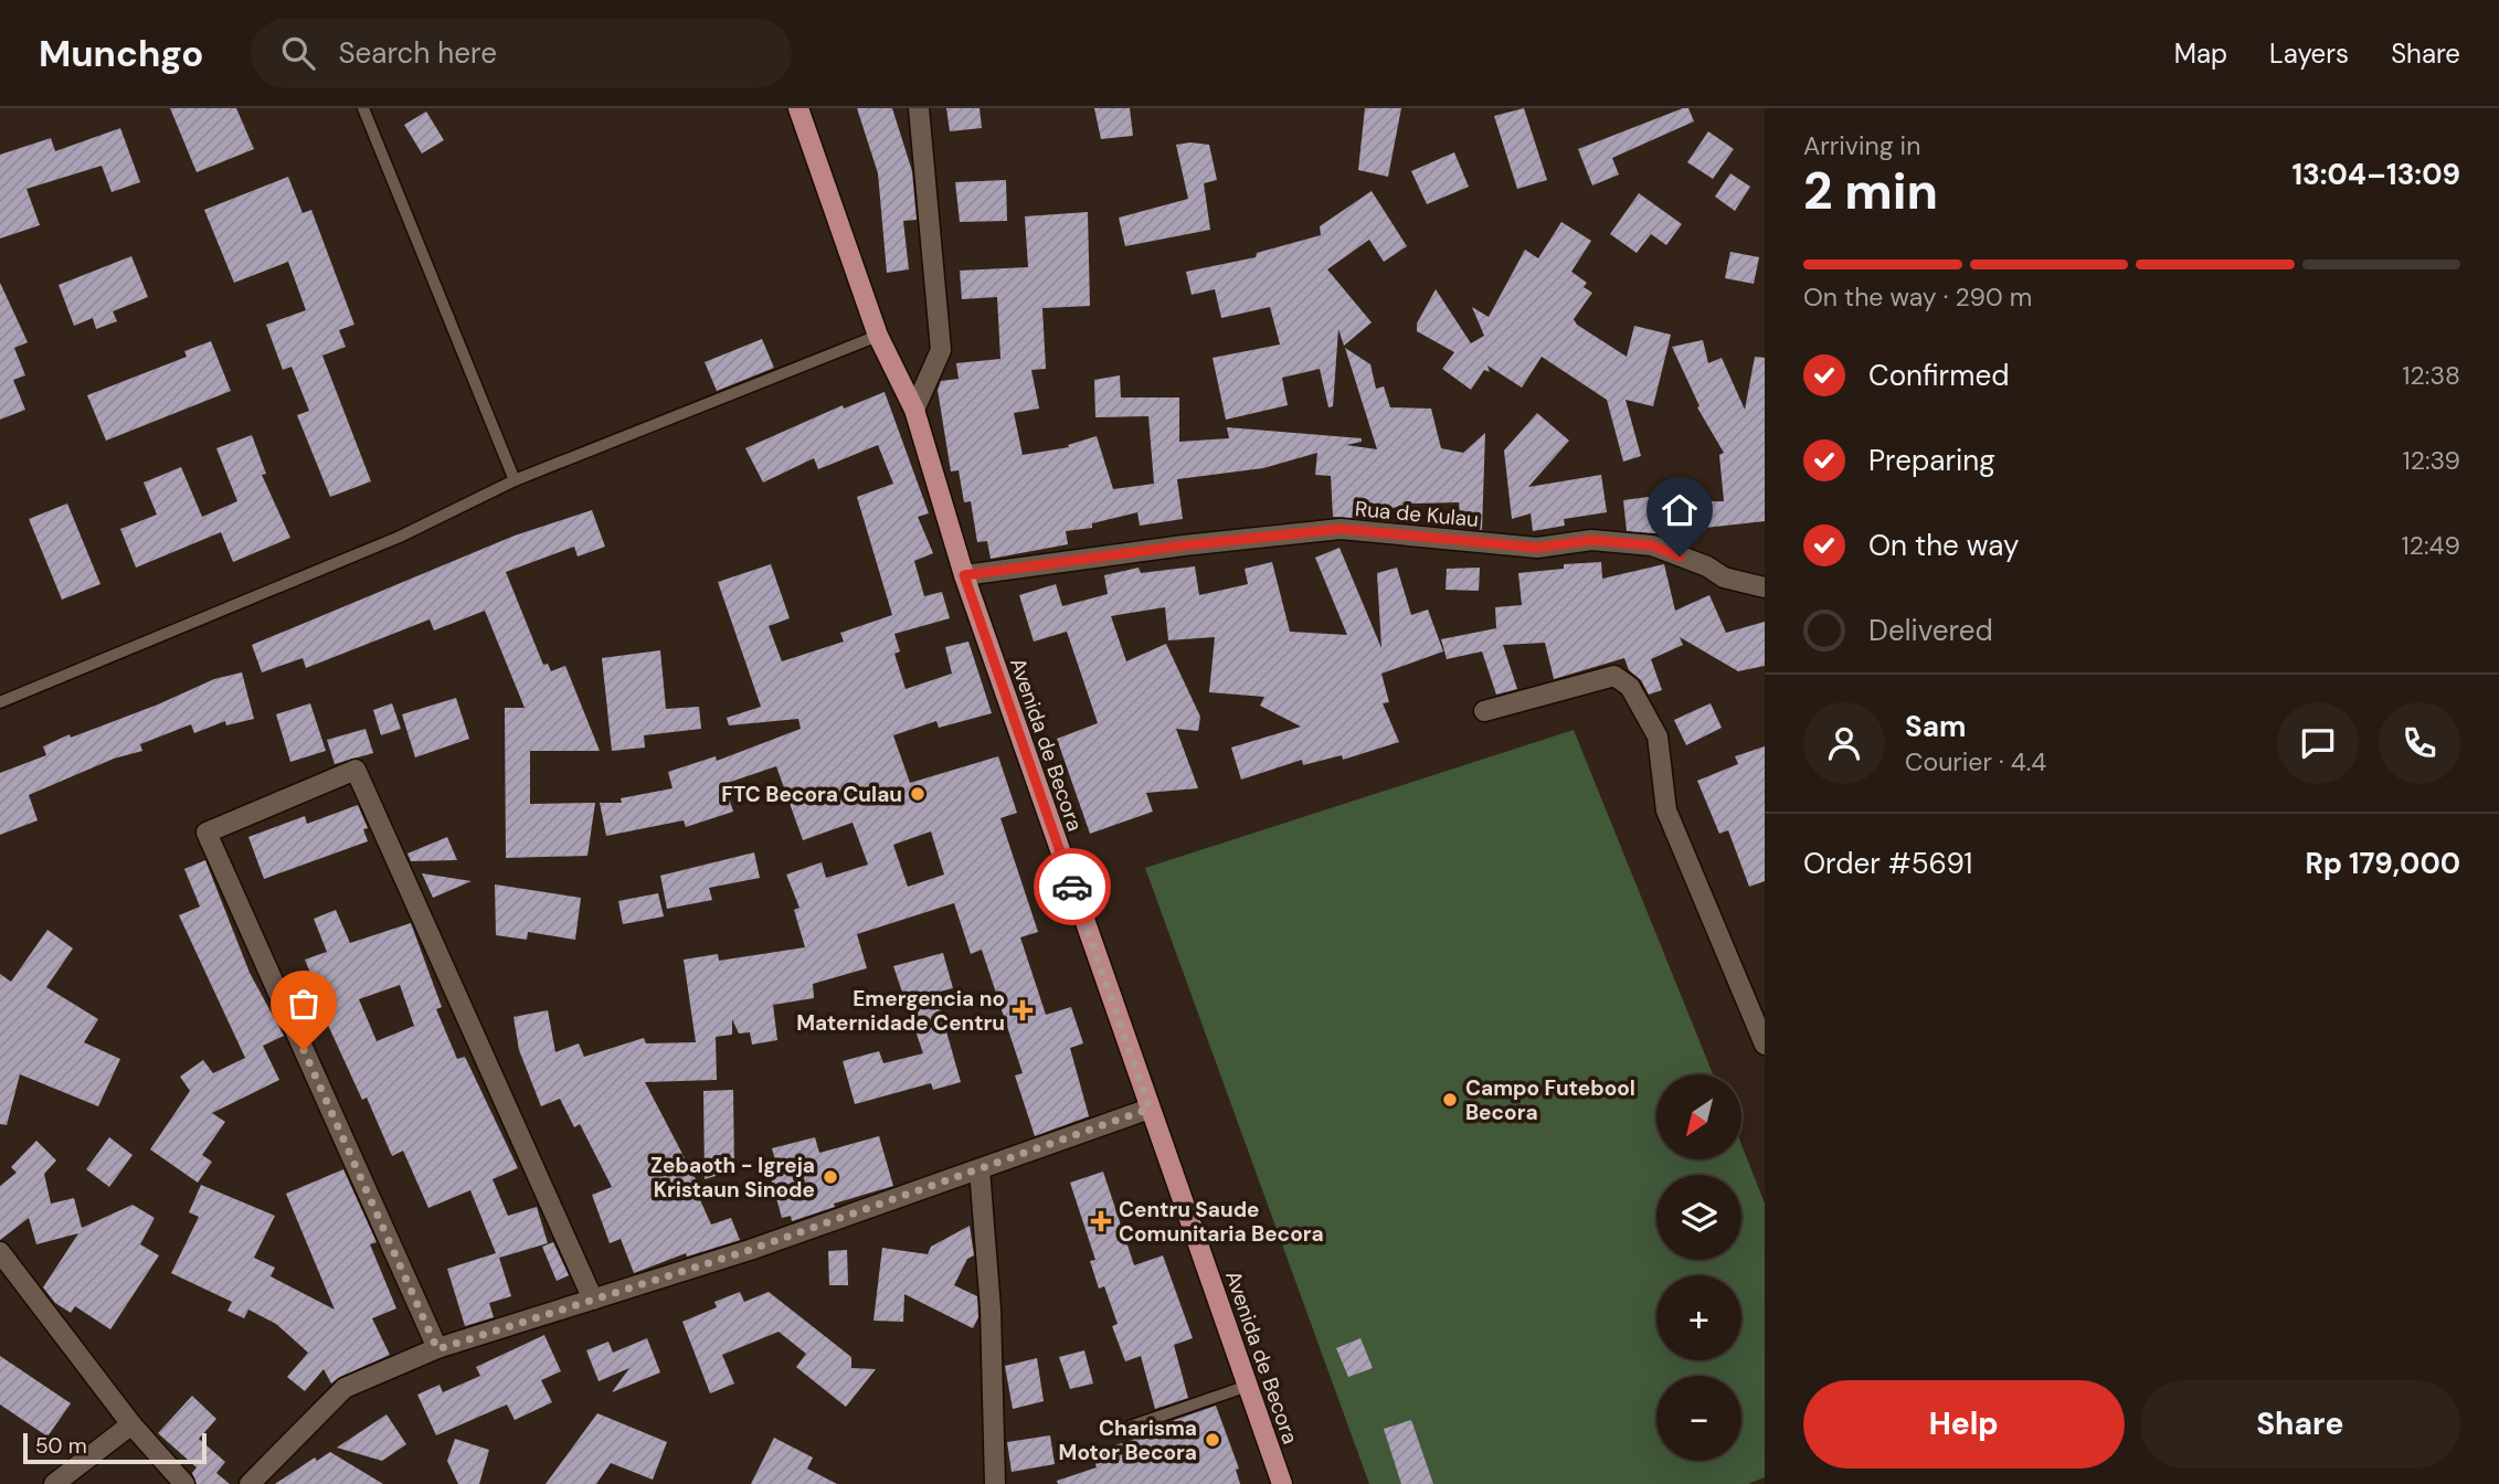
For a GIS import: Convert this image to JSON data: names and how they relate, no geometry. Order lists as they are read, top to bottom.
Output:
{
  "streets": {
    "main road": ["Avenida de Becora"],
    "street": ["Rua de Kulau"]
  },
  "crossings": [
    ["Rua de Kulau", "Avenida de Becora"]
  ],
  "places": {
    "other": [
      "FTC Becora Culau",
      "Campo Futebool Becora",
      "Zebaoth - Igreja Kristaun Sinode",
      "Charisma Motor Becora"
    ],
    "health": ["Emergencia no Maternidade Centru", "Centru Saude Comunitaria Becora"]
  },
  "scale_bar": "50 m",
  "north": "bottom left",
  "page": {
    "header": "Munchgo",
    "search": "Search here",
    "nav": ["Map", "Layers", "Share"],
    "heading": ["2 min", "Arriving in", "13:04–13:09"],
    "panel": [
      "Sam",
      "Courier · 4.4",
      "Order #5691",
      "Rp 179,000"
    ],
    "bar": "On the way · 290 m",
    "list": [
      ["Confirmed", "12:38"],
      ["Preparing", "12:39"],
      ["On the way", "12:49"],
      "Delivered"
    ],
    "map_buttons": ["+", "−"],
    "buttons": ["Help", "Share"],
    "scale": "50 m"
  }
}
